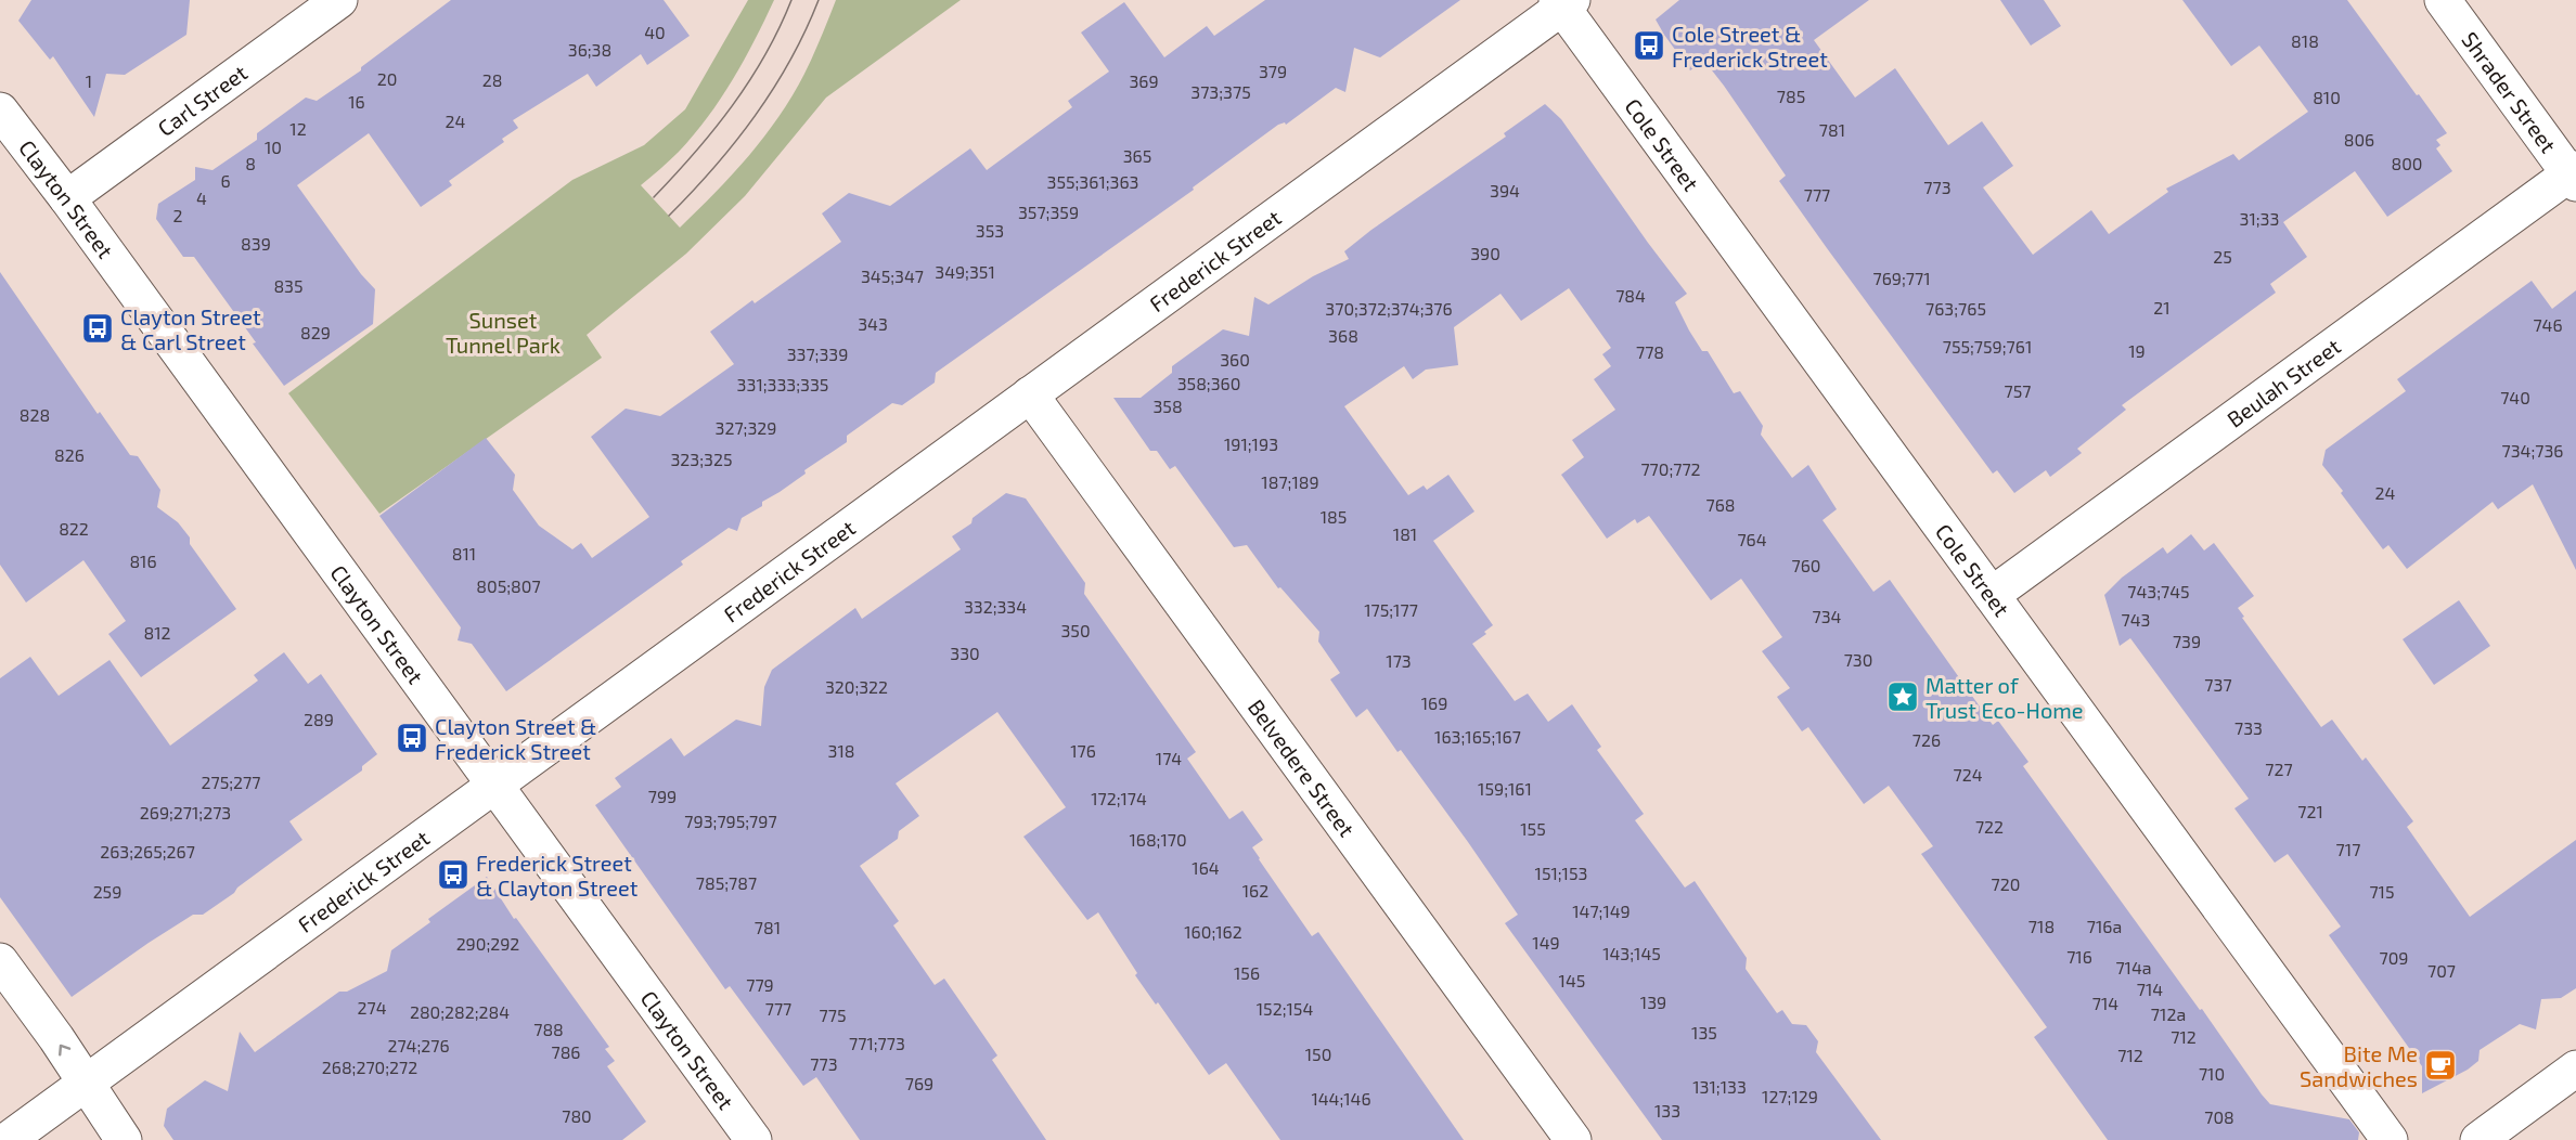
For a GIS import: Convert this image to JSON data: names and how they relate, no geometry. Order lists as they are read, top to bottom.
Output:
{
  "streets": {
    "street": [
      "Shrader Street",
      "Carl Street",
      "Cole Street",
      "Clayton Street",
      "Frederick Street",
      "Beulah Street",
      "Belvedere Street"
    ]
  },
  "crossings": [
    ["Shrader Street", "Beulah Street"],
    ["Carl Street", "Clayton Street"],
    ["Cole Street", "Frederick Street"],
    ["Cole Street", "Beulah Street"],
    ["Clayton Street", "Frederick Street"],
    ["Frederick Street", "Belvedere Street"]
  ],
  "parks": ["Sunset Tunnel Park"],
  "places": {
    "bus stop": [
      "Cole Street & Frederick Street",
      "Clayton Street & Carl Street",
      "Clayton Street & Frederick Street",
      "Frederick Street & Clayton Street"
    ],
    "place": ["Matter of Trust Eco-Home"],
    "cafe": ["Bite Me Sandwiches"]
  },
  "house_numbers": [
    "40",
    "818",
    "36;38",
    "379",
    "20",
    "28",
    "1",
    "369",
    "373;375",
    "785",
    "810",
    "16",
    "24",
    "12",
    "781",
    "806",
    "10",
    "365",
    "8",
    "800",
    "6",
    "355;361;363",
    "773",
    "394",
    "777",
    "4",
    "357;359",
    "2",
    "31;33",
    "353",
    "839",
    "390",
    "25",
    "349;351",
    "345;347",
    "769;771",
    "835",
    "784",
    "21",
    "370;372;374;376",
    "763;765",
    "343",
    "746",
    "829",
    "368",
    "755;759;761",
    "19",
    "778",
    "337;339",
    "360",
    "358;360",
    "331;333;335",
    "757",
    "740",
    "358",
    "828",
    "327;329",
    "191;193",
    "734;736",
    "826",
    "323;325",
    "770;772",
    "187;189",
    "24",
    "768",
    "185",
    "822",
    "181",
    "764",
    "811",
    "816",
    "760",
    "805;807",
    "743;745",
    "332;334",
    "175;177",
    "734",
    "743",
    "350",
    "812",
    "739",
    "330",
    "730",
    "173",
    "737",
    "320;322",
    "169",
    "289",
    "733",
    "163;165;167",
    "726",
    "318",
    "176",
    "174",
    "727",
    "724",
    "275;277",
    "159;161",
    "799",
    "172;174",
    "721",
    "269;271;273",
    "793;795;797",
    "722",
    "155",
    "168;170",
    "717",
    "263;265;267",
    "164",
    "151;153",
    "785;787",
    "720",
    "162",
    "259",
    "715",
    "147;149",
    "718",
    "716a",
    "781",
    "160;162",
    "149",
    "290;292",
    "143;145",
    "716",
    "709",
    "714a",
    "707",
    "156",
    "145",
    "779",
    "714",
    "139",
    "714",
    "274",
    "777",
    "152;154",
    "280;282;284",
    "712a",
    "775",
    "788",
    "135",
    "712",
    "771;773",
    "274;276",
    "786",
    "150",
    "712",
    "773",
    "268;270;272",
    "710",
    "769",
    "131;133",
    "127;129",
    "144;146",
    "133",
    "780",
    "708"
  ]
}
